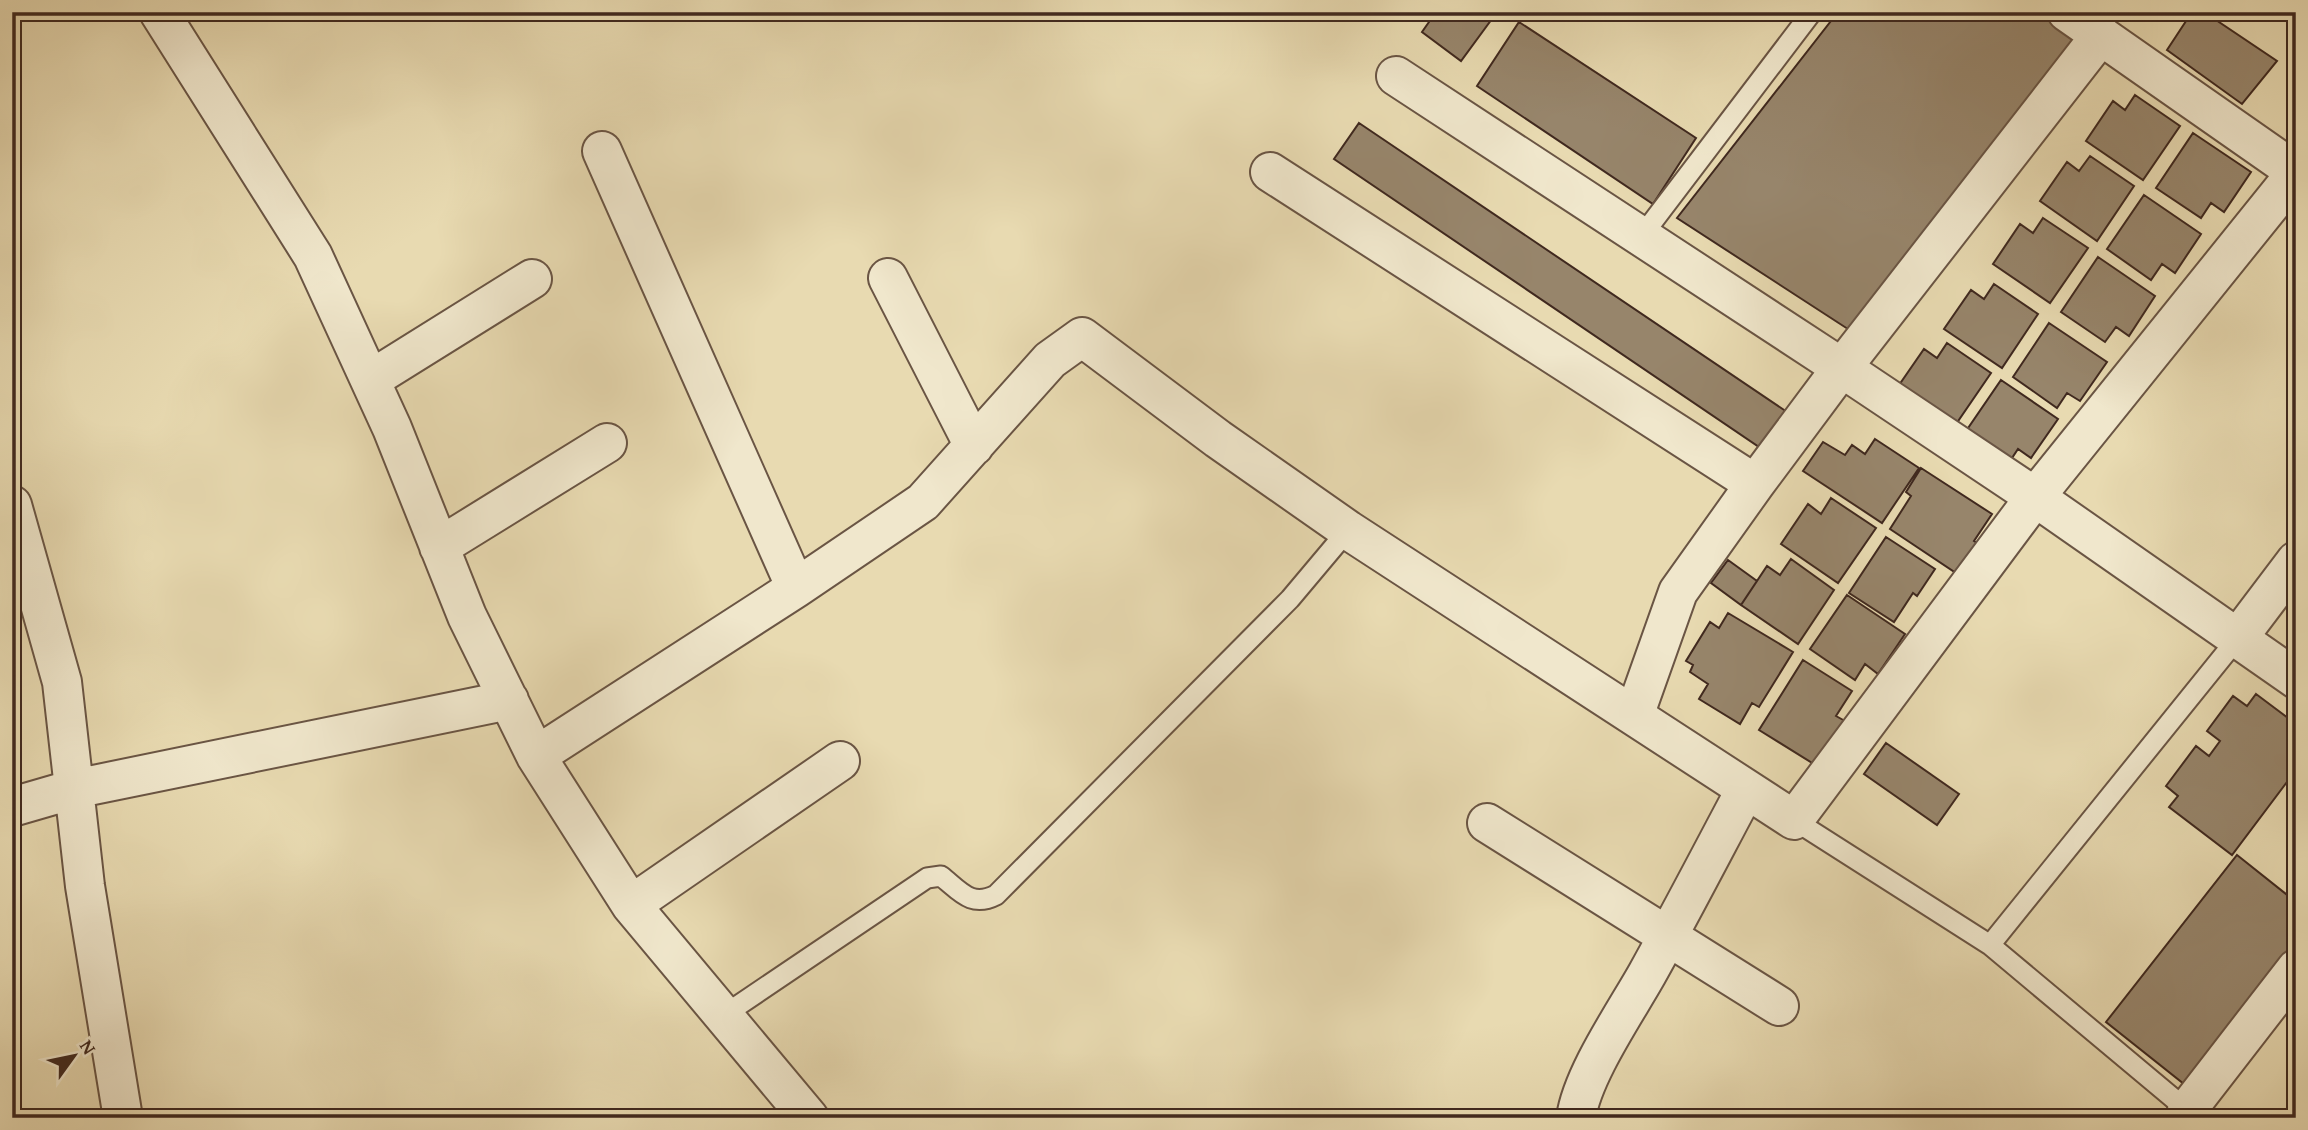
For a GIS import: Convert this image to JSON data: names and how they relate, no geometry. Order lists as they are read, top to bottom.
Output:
{
  "north": "top right"
}
